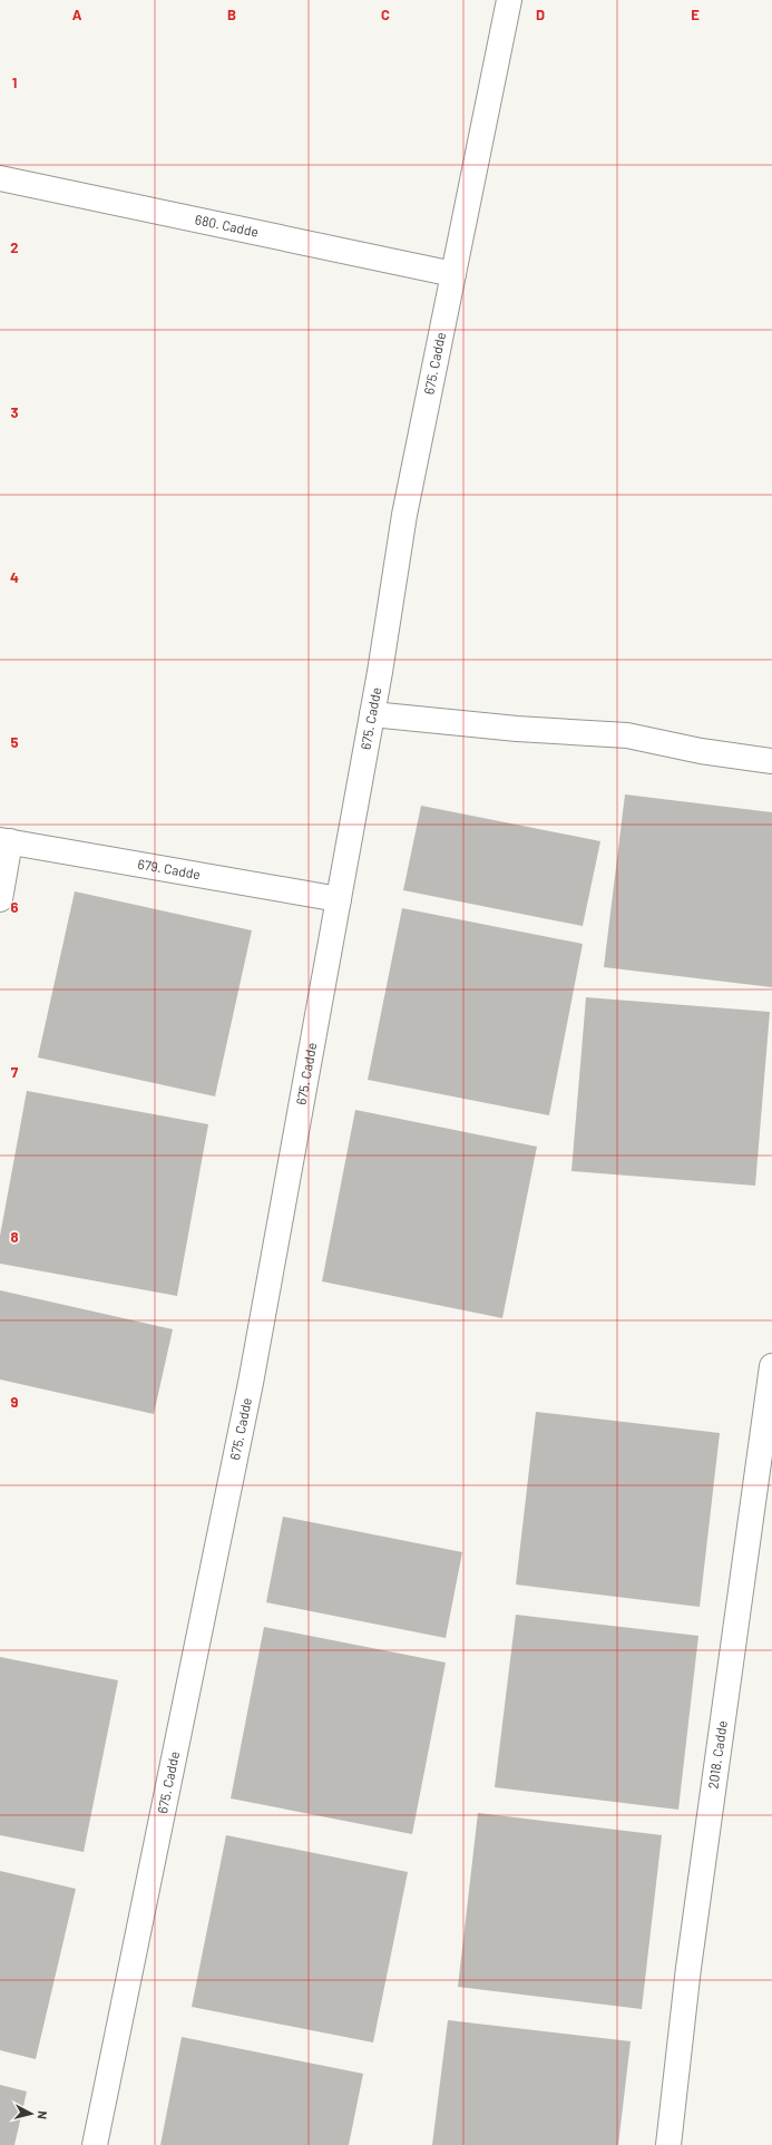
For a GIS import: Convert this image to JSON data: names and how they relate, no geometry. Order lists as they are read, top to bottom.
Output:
{
  "streets": {
    "street": [
      "680. Cadde",
      "675. Cadde",
      "679. Cadde",
      "2018. Cadde"
    ]
  },
  "crossings": [
    ["680. Cadde", "675. Cadde"],
    ["675. Cadde", "679. Cadde"]
  ],
  "north": "right",
  "grid": {
    "columns": [
      "A",
      "B",
      "C",
      "D",
      "E"
    ],
    "rows": [
      "1",
      "2",
      "3",
      "4",
      "5",
      "6",
      "7",
      "8",
      "9"
    ]
  }
}
